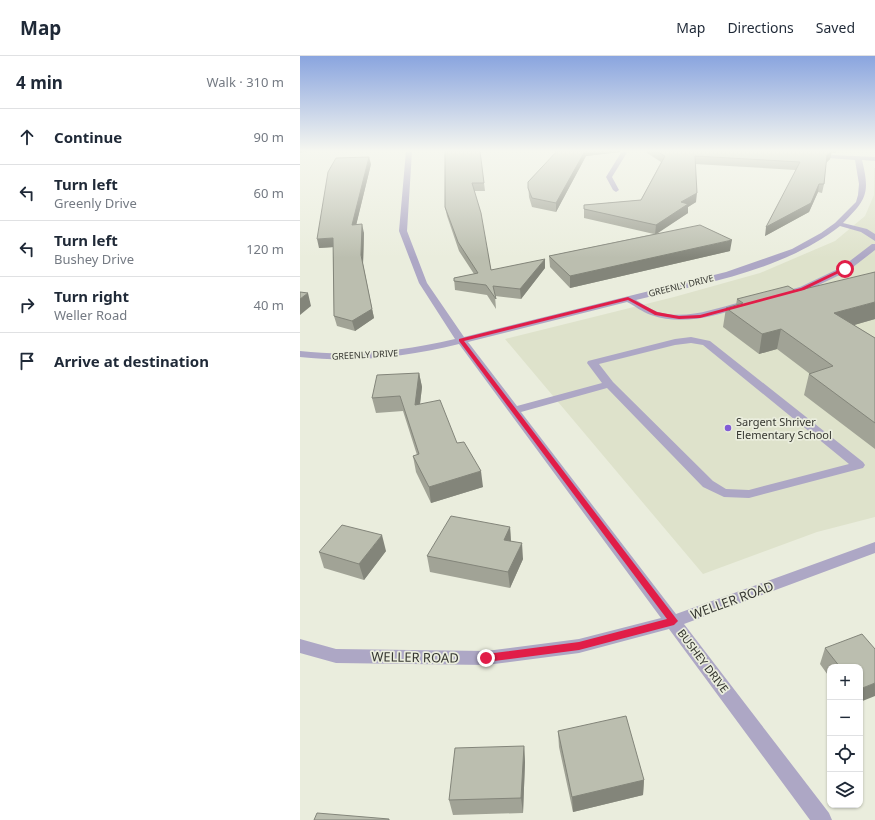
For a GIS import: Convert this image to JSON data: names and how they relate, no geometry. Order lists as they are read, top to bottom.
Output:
{
  "streets": {
    "street": ["GREENLY DRIVE", "WELLER ROAD", "BUSHEY DRIVE"]
  },
  "crossings": [
    ["GREENLY DRIVE", "BUSHEY DRIVE"],
    ["WELLER ROAD", "BUSHEY DRIVE"]
  ],
  "places": ["Sargent Shriver Elementary School"],
  "page": {
    "header": "Map",
    "nav": ["Map", "Directions", "Saved"],
    "heading": ["4 min", "Walk · 310 m"],
    "list": [
      ["Continue", "90 m"],
      ["Turn left", "Greenly Drive", "60 m"],
      ["Turn left", "Bushey Drive", "120 m"],
      ["Turn right", "Weller Road", "40 m"],
      "Arrive at destination"
    ],
    "map_buttons": ["+", "−"]
  }
}
